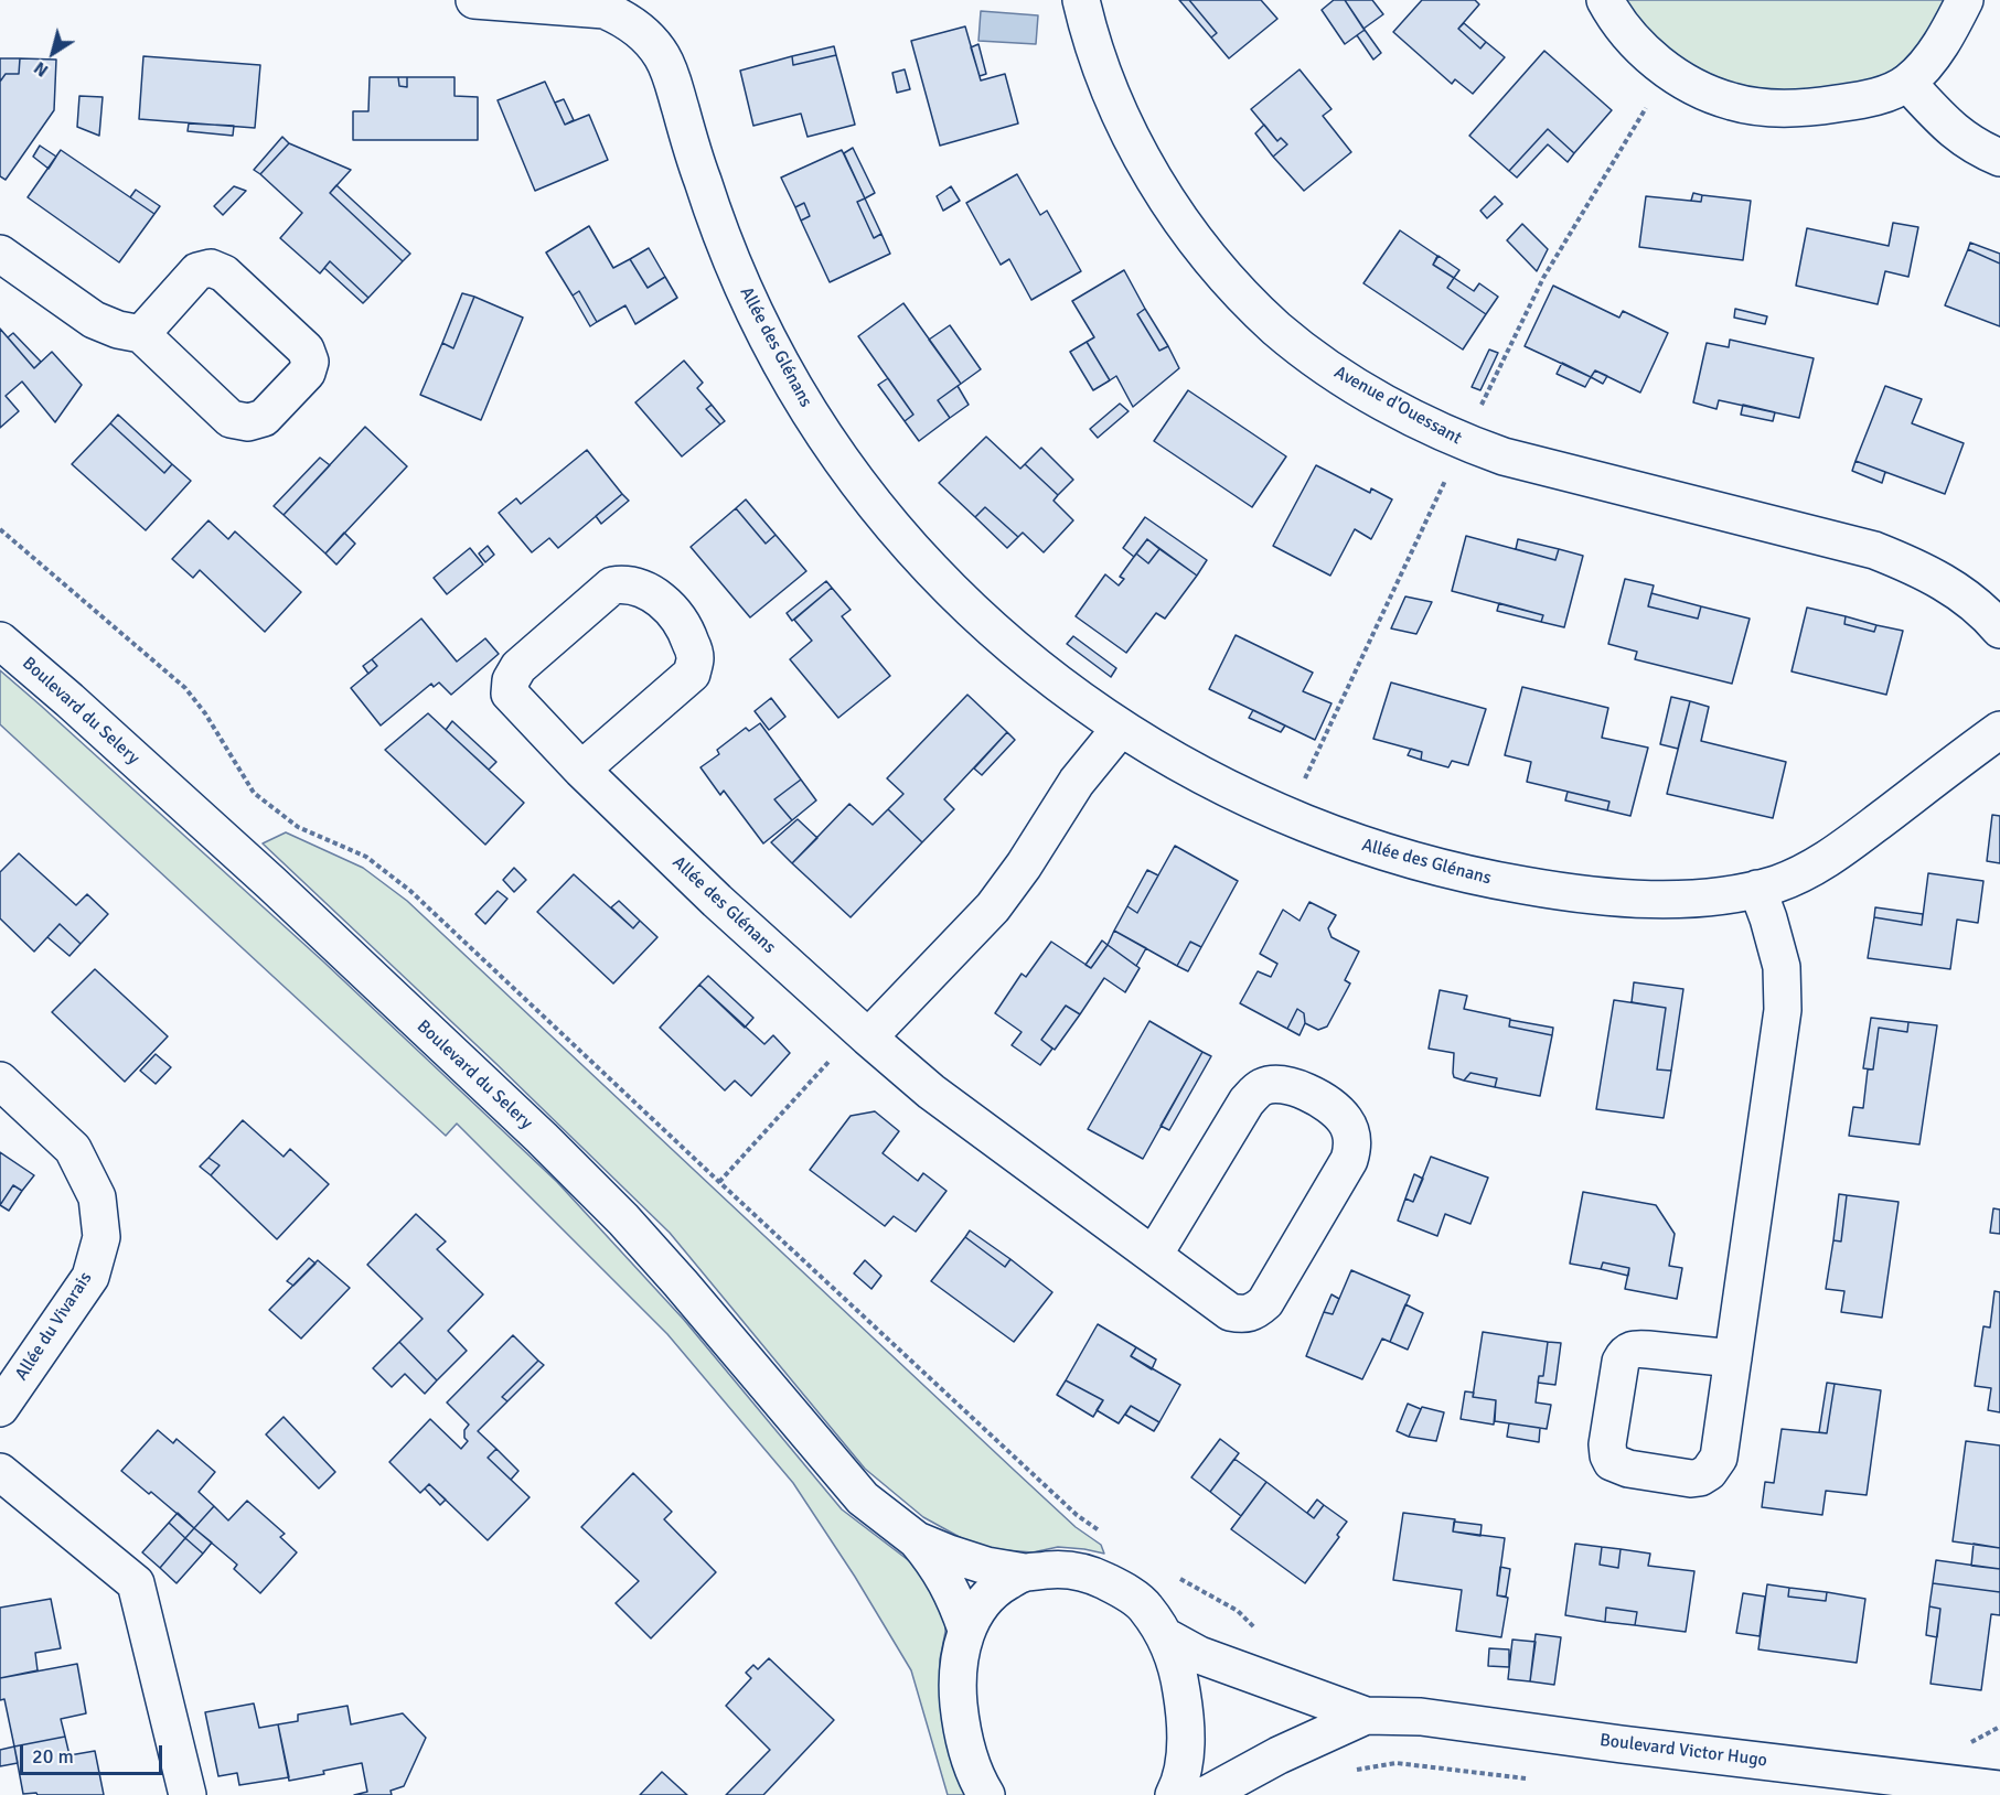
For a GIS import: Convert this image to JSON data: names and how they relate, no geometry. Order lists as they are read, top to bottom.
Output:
{
  "streets": {
    "street": [
      "Allée des Glénans",
      "Avenue d'Ouessant",
      "Boulevard du Selery",
      "Allée du Vivarais",
      "Boulevard Victor Hugo"
    ]
  },
  "scale_bar": "20 m",
  "north": "bottom left"
}
